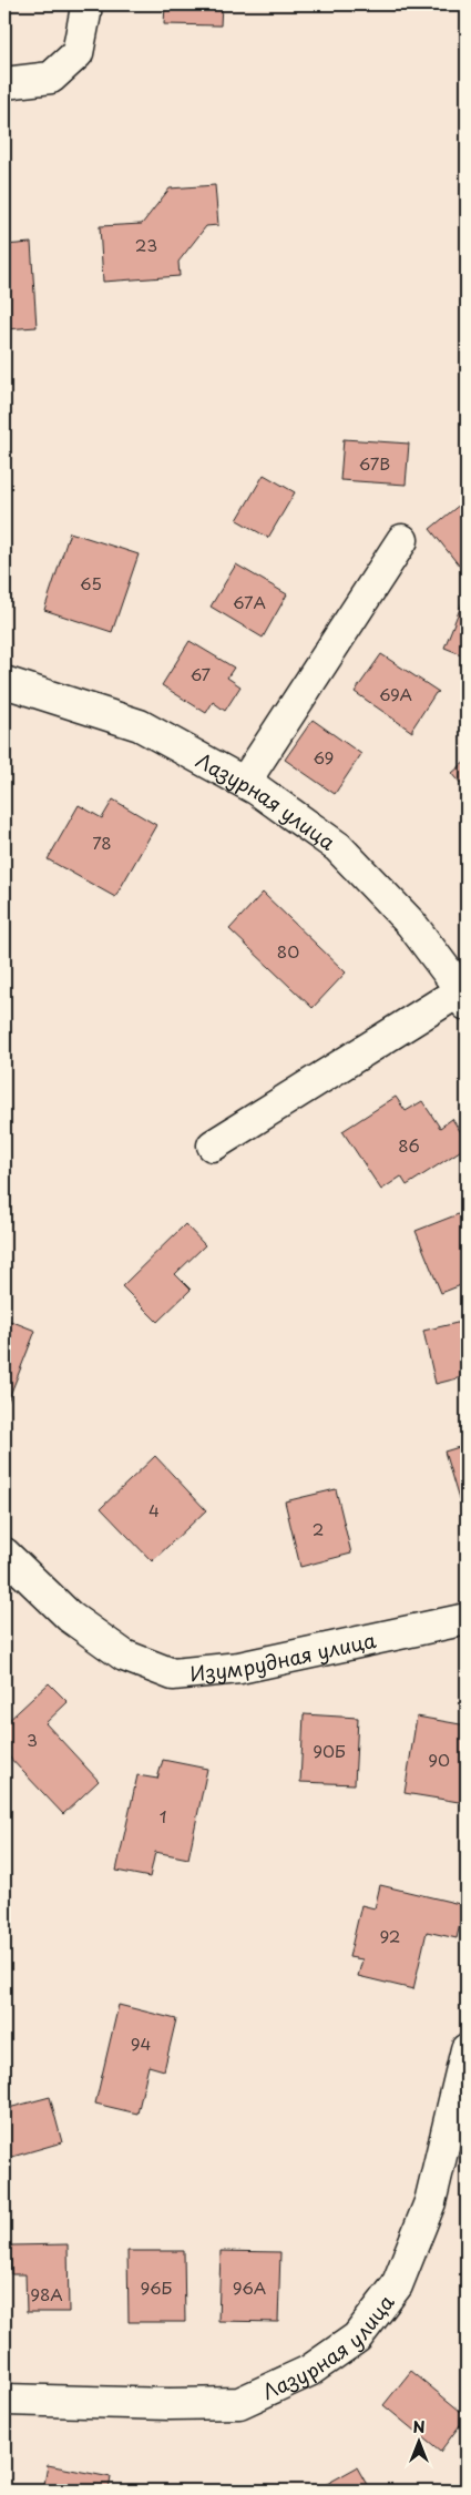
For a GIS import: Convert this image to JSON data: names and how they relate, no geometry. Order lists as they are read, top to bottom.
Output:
{
  "streets": {
    "street": ["Лазурная улица", "Изумрудная улица"]
  },
  "house_numbers": [
    "23",
    "67В",
    "65",
    "67А",
    "67",
    "69А",
    "69",
    "78",
    "80",
    "86",
    "4",
    "2",
    "3",
    "90Б",
    "90",
    "1",
    "92",
    "94",
    "96Б",
    "96А",
    "98А"
  ],
  "north": "top"
}
